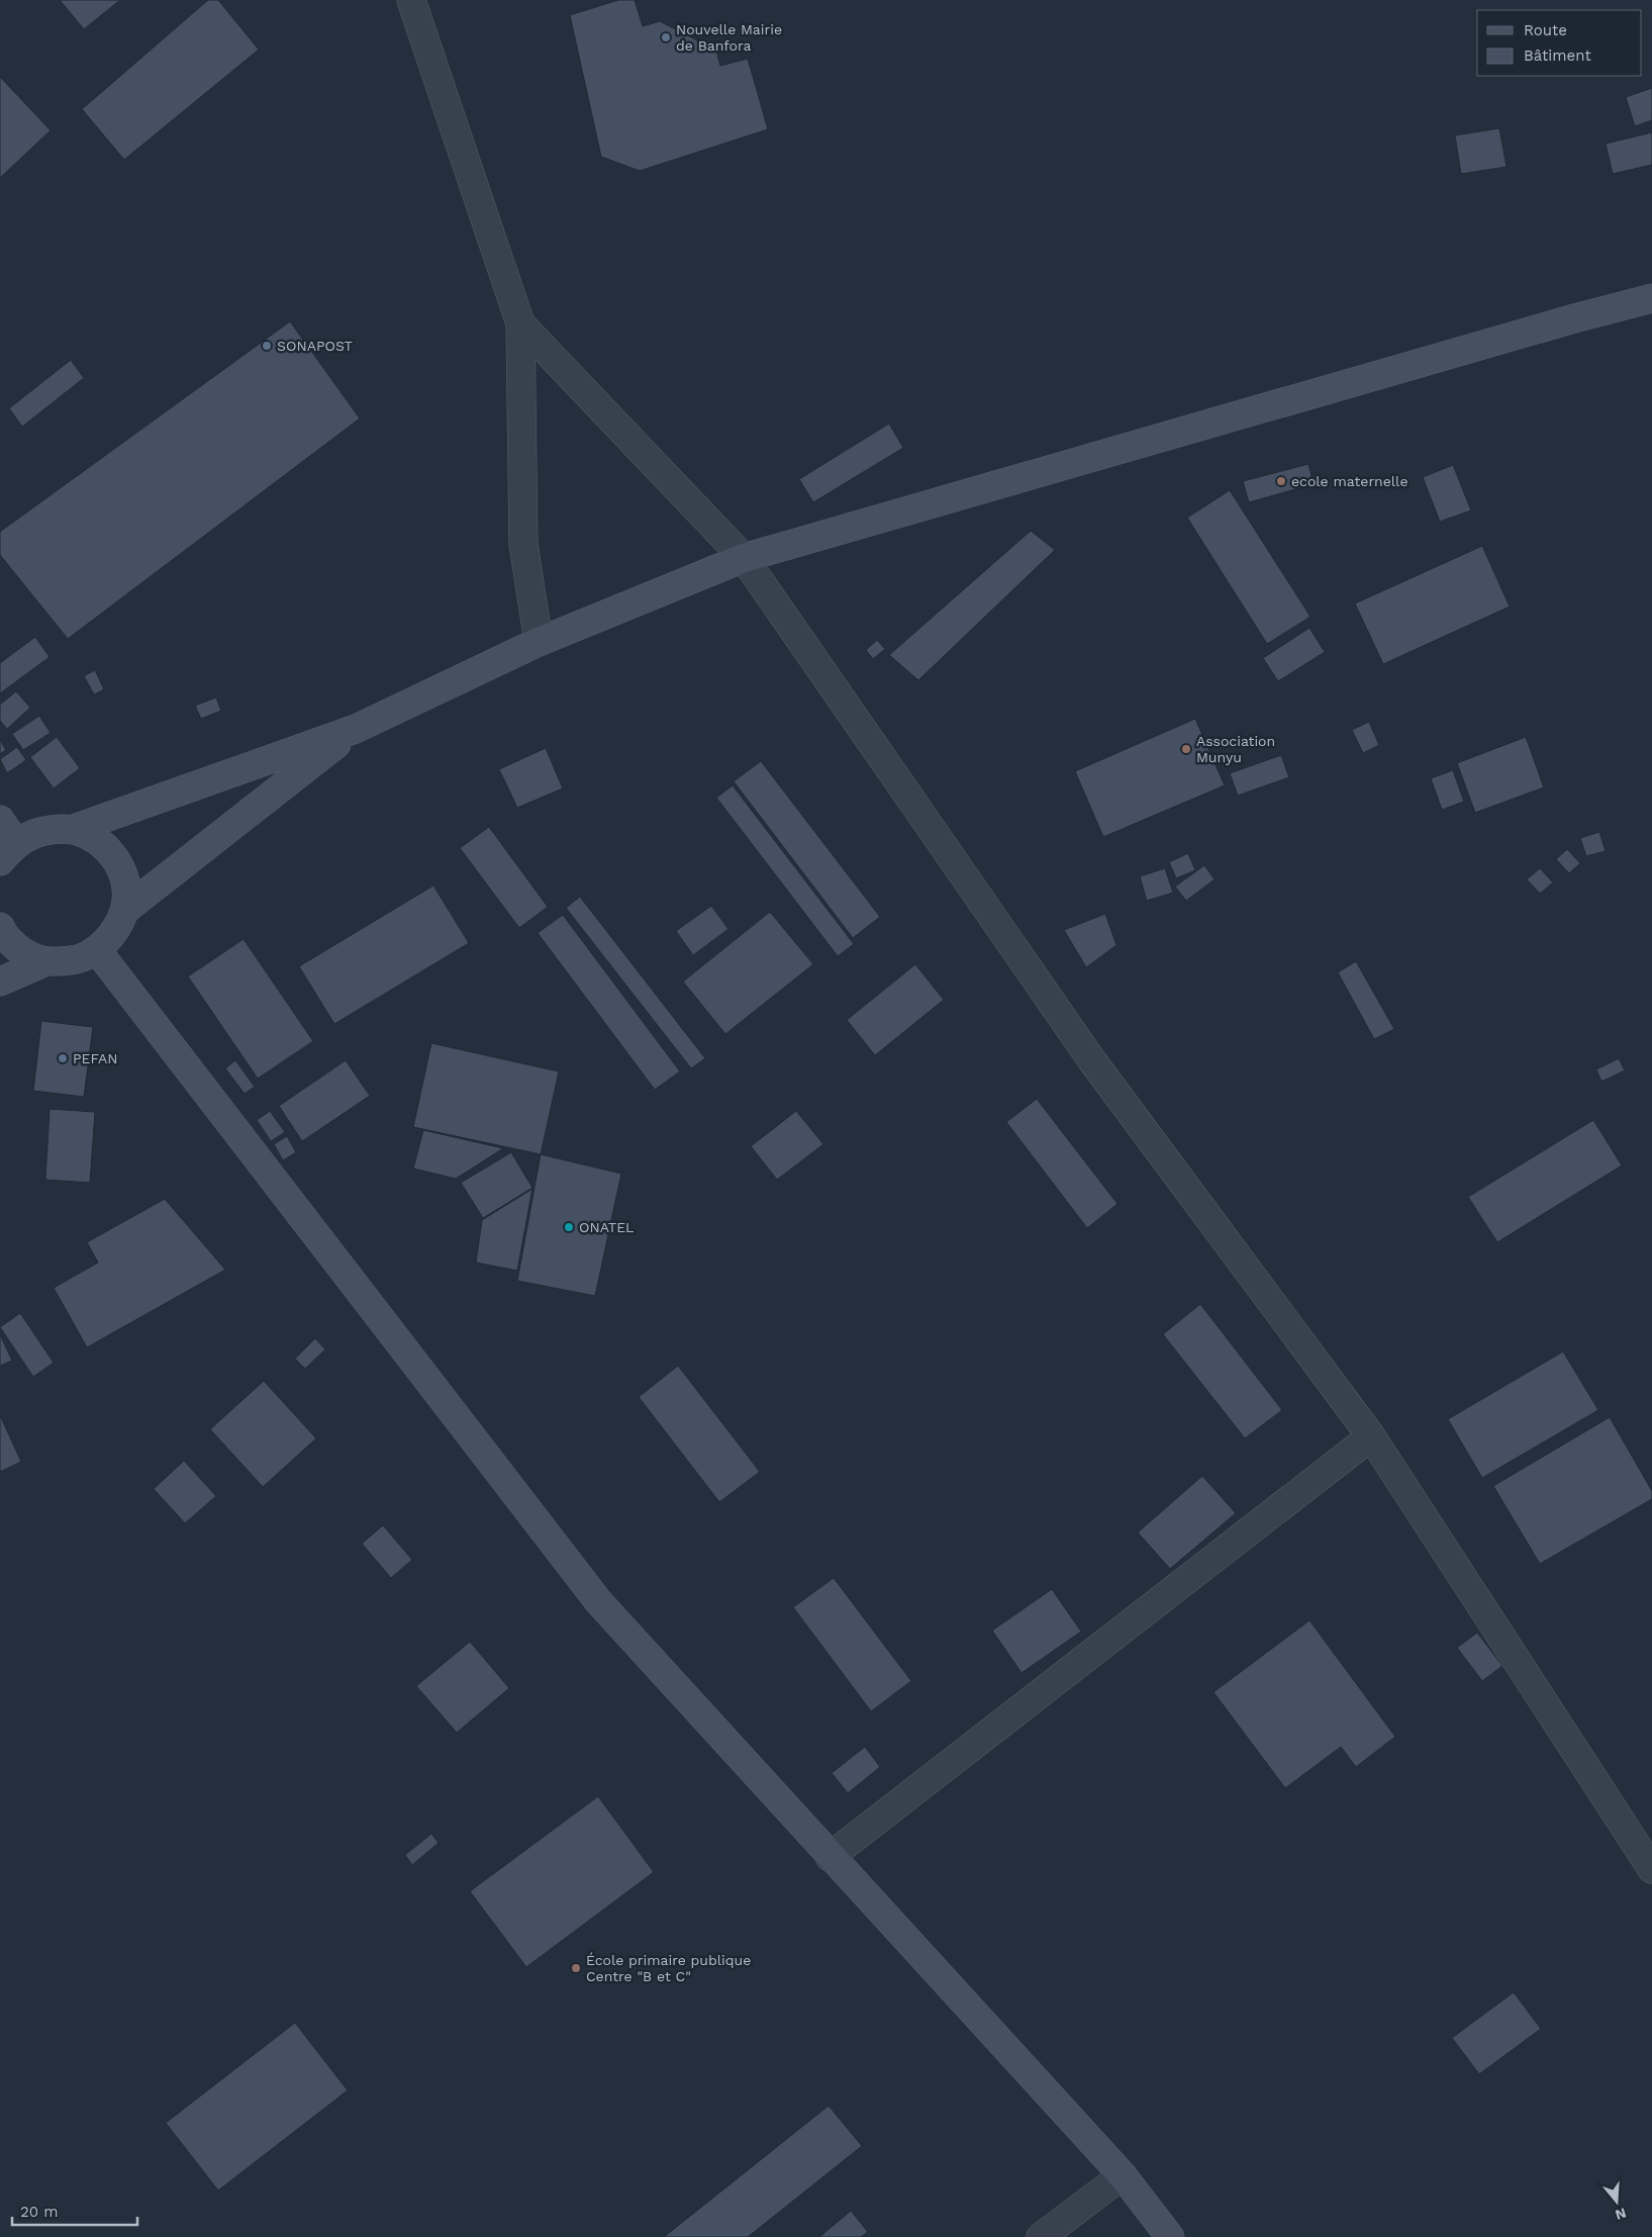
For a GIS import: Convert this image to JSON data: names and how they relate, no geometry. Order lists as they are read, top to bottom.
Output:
{
  "places": [
    "Nouvelle Mairie de Banfora",
    "SONAPOST",
    "ecole maternelle",
    "Association Munyu",
    "PEFAN",
    "ONATEL",
    "École primaire publique Centre \"B et C\""
  ],
  "legend": ["Route", "Bâtiment"],
  "scale_bar": "20 m",
  "north": "bottom"
}
